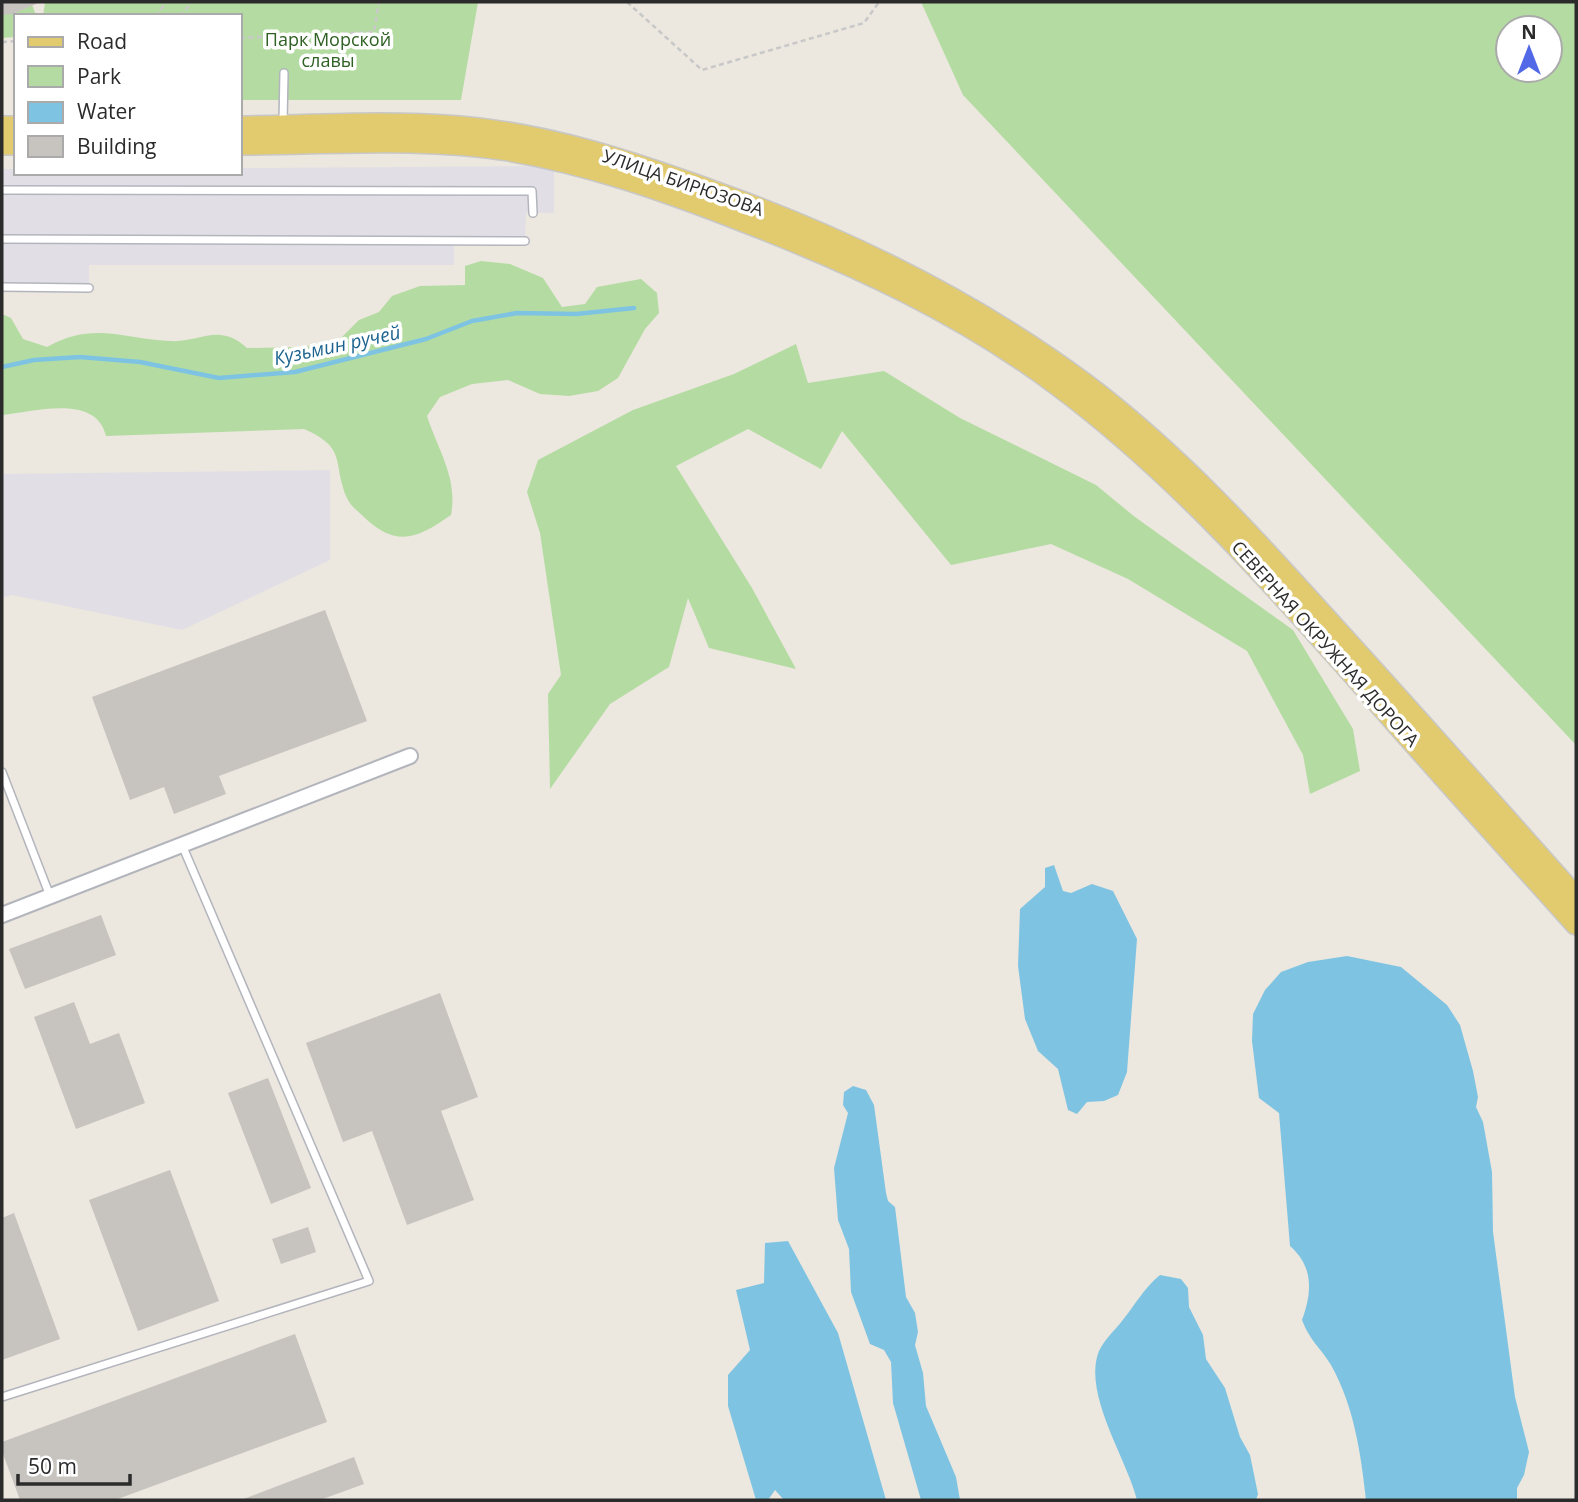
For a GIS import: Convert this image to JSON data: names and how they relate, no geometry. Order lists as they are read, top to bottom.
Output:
{
  "streets": {
    "main road": ["УЛИЦА БИРЮЗОВА", "СЕВЕРНАЯ ОКРУЖНАЯ ДОРОГА"]
  },
  "crossings": [
    ["УЛИЦА БИРЮЗОВА", "СЕВЕРНАЯ ОКРУЖНАЯ ДОРОГА"]
  ],
  "water": ["Кузьмин ручей"],
  "parks": ["Парк Морской славы"],
  "legend": [
    "Road",
    "Park",
    "Water",
    "Building"
  ],
  "scale_bar": "50 m",
  "north": "top"
}
